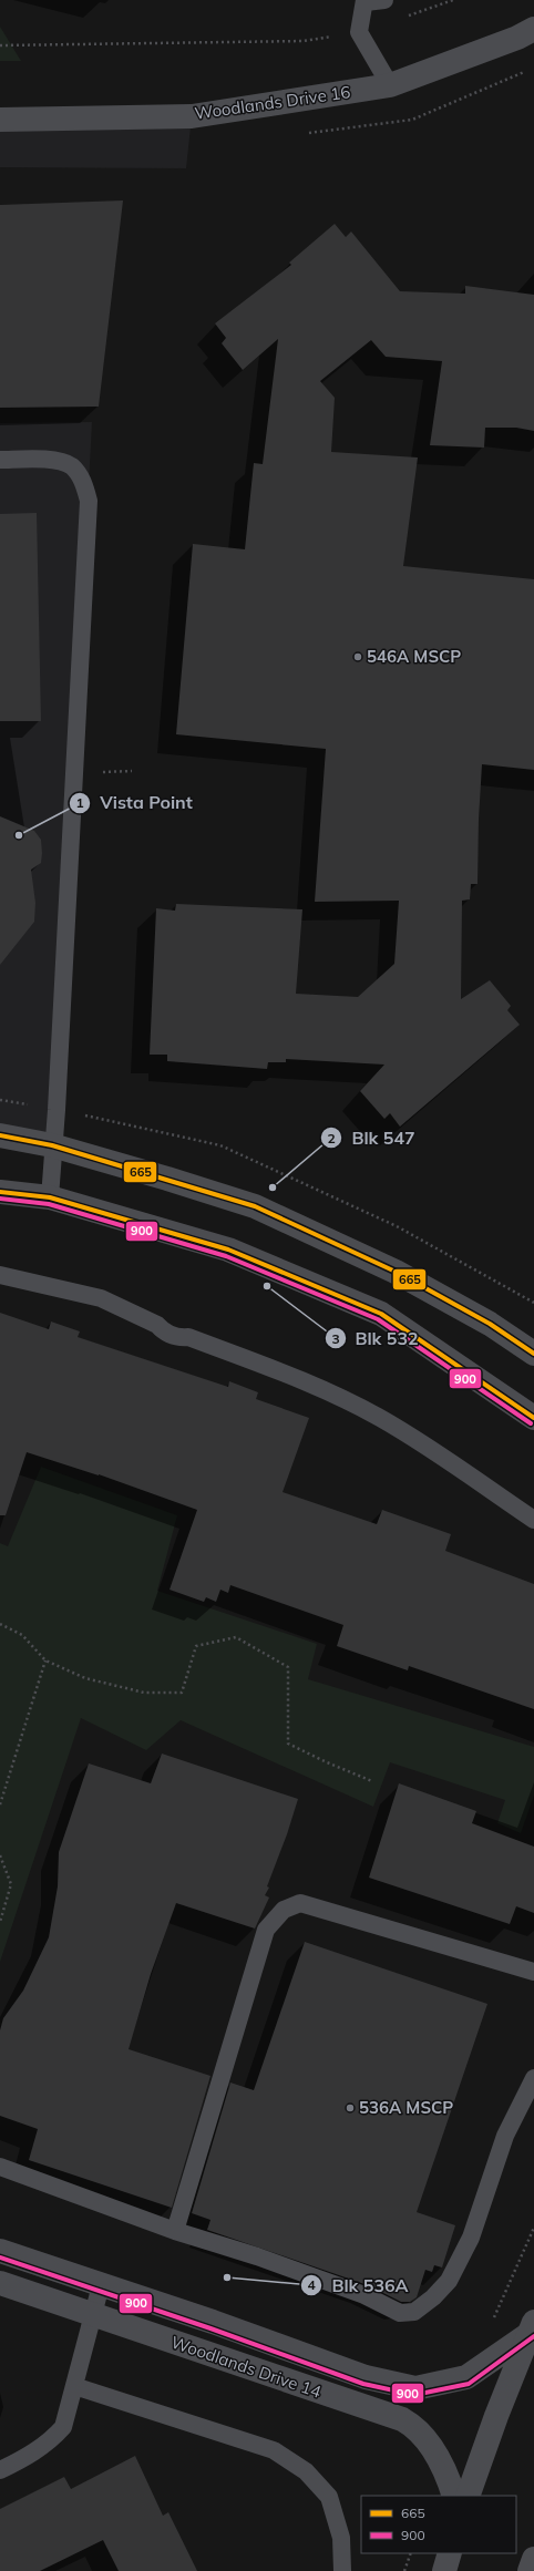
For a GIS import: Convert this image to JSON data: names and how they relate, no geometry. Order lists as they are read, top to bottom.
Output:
{
  "streets": {
    "street": ["Woodlands Drive 16", "Woodlands Drive 14"]
  },
  "places": [
    "546A MSCP",
    "Vista Point",
    "Blk 547",
    "Blk 532",
    "536A MSCP",
    "Blk 536A"
  ],
  "lines": ["transit line 665", "transit line 900"],
  "legend": ["665", "900"]
}
